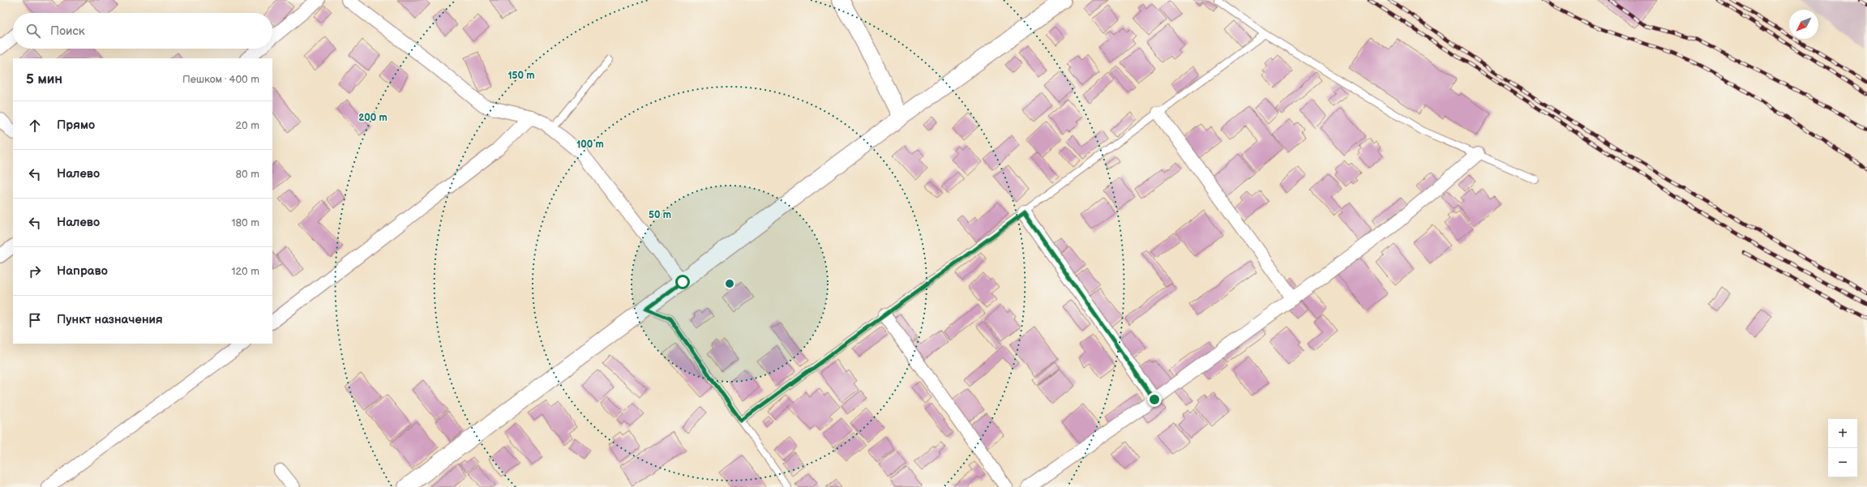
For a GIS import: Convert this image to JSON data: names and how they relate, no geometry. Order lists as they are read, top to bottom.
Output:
{
  "north": "bottom left",
  "page": {
    "search": "Поиск",
    "heading": ["5 мин", "Пешком · 400 m"],
    "list": [
      ["Прямо", "20 m"],
      ["Налево", "80 m"],
      ["Налево", "180 m"],
      ["Направо", "120 m"],
      "Пункт назначения"
    ],
    "map_buttons": ["+", "−"]
  },
  "rings": [
    "150 m",
    "200 m",
    "100 m",
    "50 m"
  ]
}
